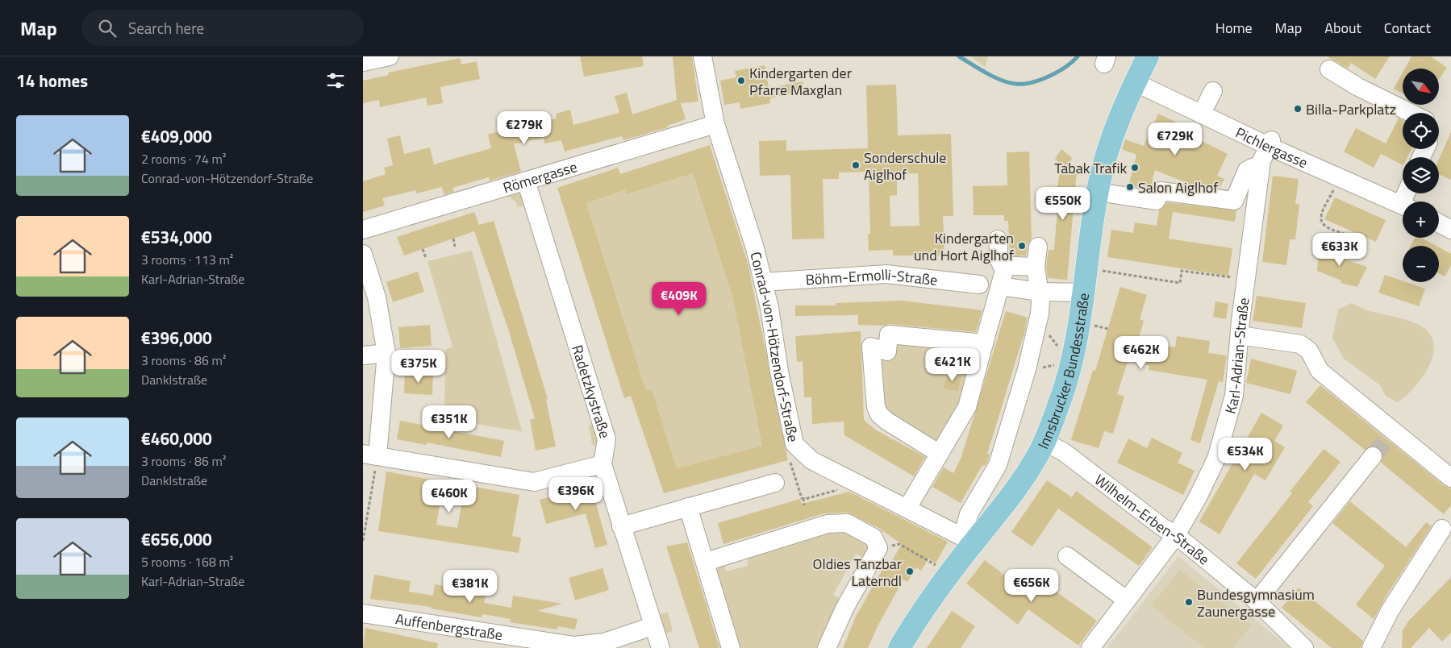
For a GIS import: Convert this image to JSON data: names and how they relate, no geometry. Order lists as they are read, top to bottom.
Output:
{
  "streets": {
    "main road": ["Innsbrucker Bundesstraße"],
    "street": [
      "Pichlergasse",
      "Römergasse",
      "Böhm-Ermolli-Straße",
      "Conrad-von-Hötzendorf-Straße",
      "Karl-Adrian-Straße",
      "Radetzkystraße",
      "Wilhelm-Erben-Straße",
      "Auffenbergstraße"
    ]
  },
  "crossings": [
    ["Pichlergasse", "Karl-Adrian-Straße"],
    ["Pichlergasse", "Innsbrucker Bundesstraße"],
    ["Römergasse", "Conrad-von-Hötzendorf-Straße"],
    ["Römergasse", "Radetzkystraße"],
    ["Böhm-Ermolli-Straße", "Conrad-von-Hötzendorf-Straße"],
    ["Conrad-von-Hötzendorf-Straße", "Innsbrucker Bundesstraße"],
    ["Karl-Adrian-Straße", "Wilhelm-Erben-Straße"],
    ["Innsbrucker Bundesstraße", "Wilhelm-Erben-Straße"],
    ["Radetzkystraße", "Auffenbergstraße"]
  ],
  "places": [
    "Kindergarten der Pfarre Maxglan",
    "Billa-Parkplatz",
    "Sonderschule Aiglhof",
    "Tabak Trafik",
    "Salon Aiglhof",
    "Kindergarten und Hort Aiglhof",
    "Oldies Tanzbar Laterndl",
    "Bundesgymnasium Zaunergasse"
  ],
  "north": "bottom right",
  "page": {
    "header": "Map",
    "search": "Search here",
    "nav": [
      "Home",
      "Map",
      "About",
      "Contact"
    ],
    "heading": "14 homes",
    "map_buttons": ["+", "−"],
    "list": [
      {
        "name": "€409,000",
        "note": "2 rooms · 74 m² · Conrad-von-Hötzendorf-Straße"
      },
      {
        "name": "€534,000",
        "note": "3 rooms · 113 m² · Karl-Adrian-Straße"
      },
      {
        "name": "€396,000",
        "note": "3 rooms · 86 m² · Danklstraße"
      },
      {
        "name": "€460,000",
        "note": "3 rooms · 86 m² · Danklstraße"
      },
      {
        "name": "€656,000",
        "note": "5 rooms · 168 m² · Karl-Adrian-Straße"
      }
    ],
    "price": [
      "€279K",
      "€729K",
      "€550K",
      "€633K",
      "€409K",
      "€462K",
      "€421K",
      "€375K",
      "€351K",
      "€534K",
      "€396K",
      "€460K",
      "€656K",
      "€381K"
    ]
  }
}
